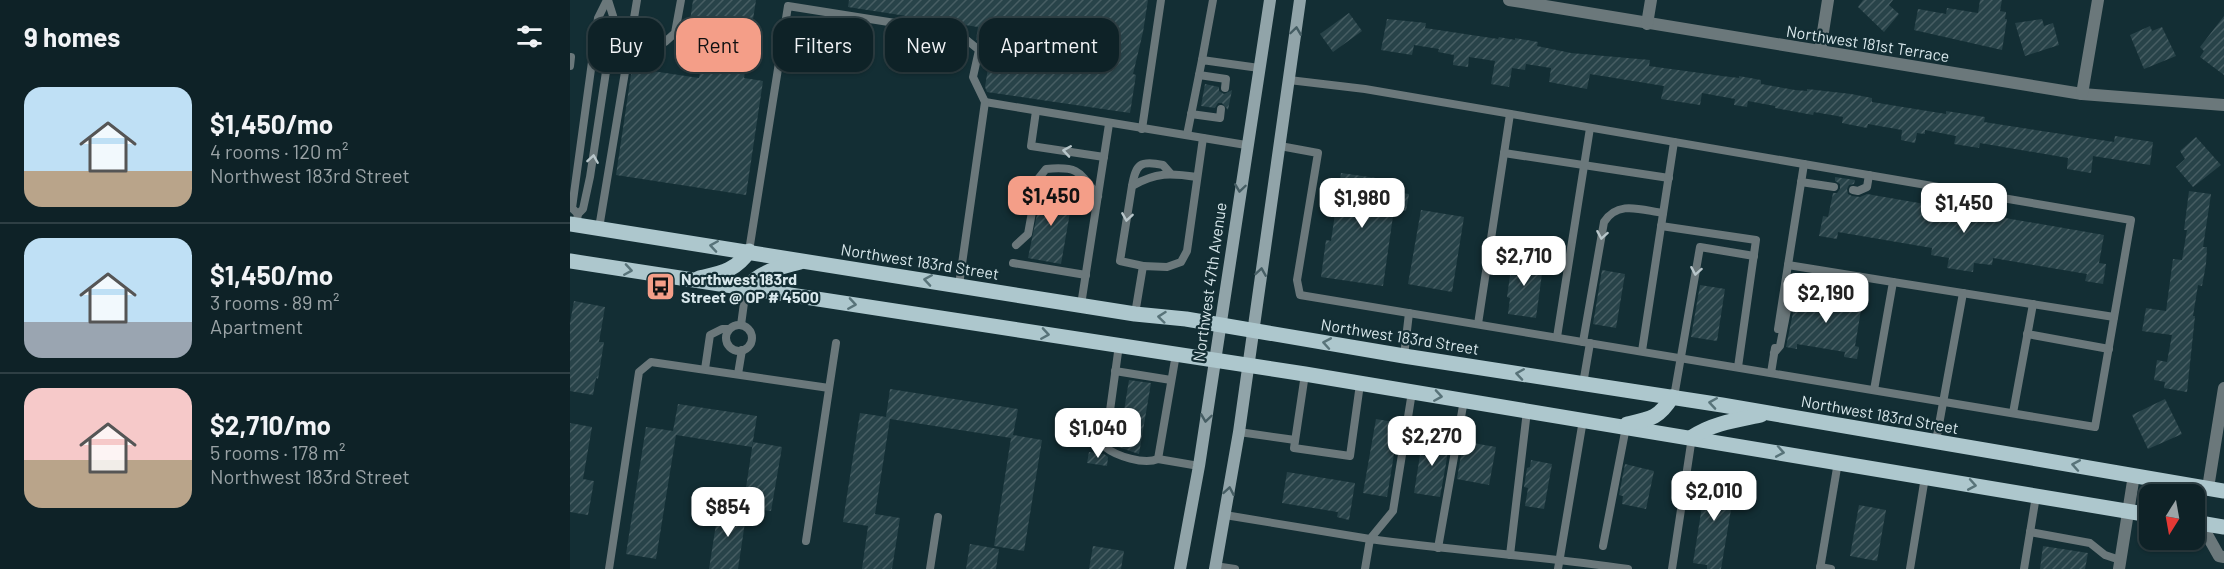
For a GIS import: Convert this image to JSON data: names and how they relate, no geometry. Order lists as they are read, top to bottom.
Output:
{
  "streets": {
    "main road": ["Northwest 183rd Street", "Northwest 47th Avenue"],
    "street": ["Northwest 181st Terrace"]
  },
  "crossings": [
    ["Northwest 183rd Street", "Northwest 47th Avenue"]
  ],
  "places": {
    "bus stop": ["Northwest 183rd Street @ OP # 4500"]
  },
  "north": "bottom",
  "page": {
    "heading": "9 homes",
    "chip": [
      "Buy",
      "Rent",
      "Filters",
      "New",
      "Apartment"
    ],
    "list": [
      {
        "name": "$1,450/mo",
        "note": "4 rooms · 120 m² · Northwest 183rd Street"
      },
      {
        "name": "$1,450/mo",
        "note": "3 rooms · 89 m² · Apartment"
      },
      {
        "name": "$2,710/mo",
        "note": "5 rooms · 178 m² · Northwest 183rd Street"
      }
    ],
    "price": [
      "$1,450",
      "$1,980",
      "$1,450",
      "$2,710",
      "$2,190",
      "$1,040",
      "$2,270",
      "$2,010",
      "$854"
    ]
  }
}
